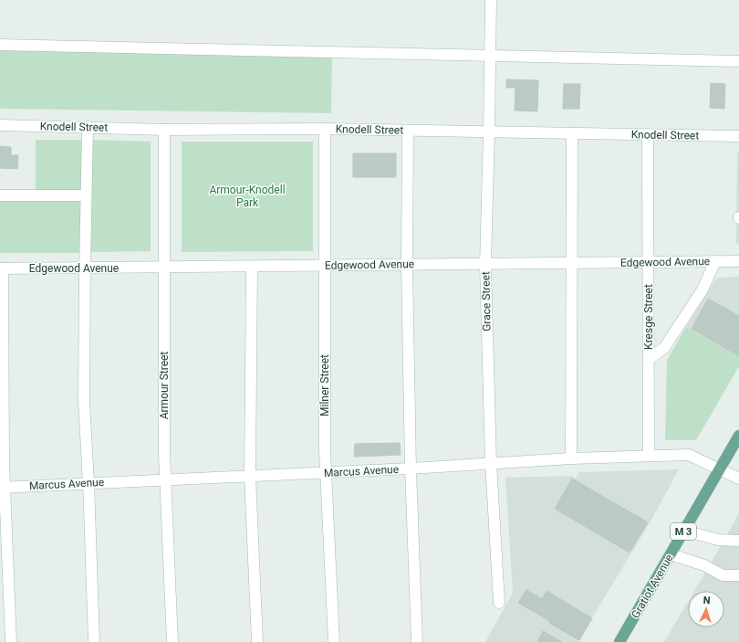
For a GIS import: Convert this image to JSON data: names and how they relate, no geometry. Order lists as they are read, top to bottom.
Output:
{
  "streets": {
    "main road": ["M 3", "Gratiot Avenue"],
    "street": [
      "Knodell Street",
      "Edgewood Avenue",
      "Grace Street",
      "Kresge Street",
      "Armour Street",
      "Milner Street",
      "Marcus Avenue"
    ]
  },
  "crossings": [
    ["Knodell Street", "Grace Street"],
    ["Knodell Street", "Kresge Street"],
    ["Knodell Street", "Armour Street"],
    ["Knodell Street", "Milner Street"],
    ["Edgewood Avenue", "Grace Street"],
    ["Edgewood Avenue", "Kresge Street"],
    ["Edgewood Avenue", "Armour Street"],
    ["Edgewood Avenue", "Milner Street"],
    ["Grace Street", "Marcus Avenue"],
    ["Kresge Street", "Marcus Avenue"],
    ["Armour Street", "Marcus Avenue"],
    ["Milner Street", "Marcus Avenue"],
    ["Marcus Avenue", "Gratiot Avenue"]
  ],
  "parks": ["Armour-Knodell Park"],
  "north": "top"
}
